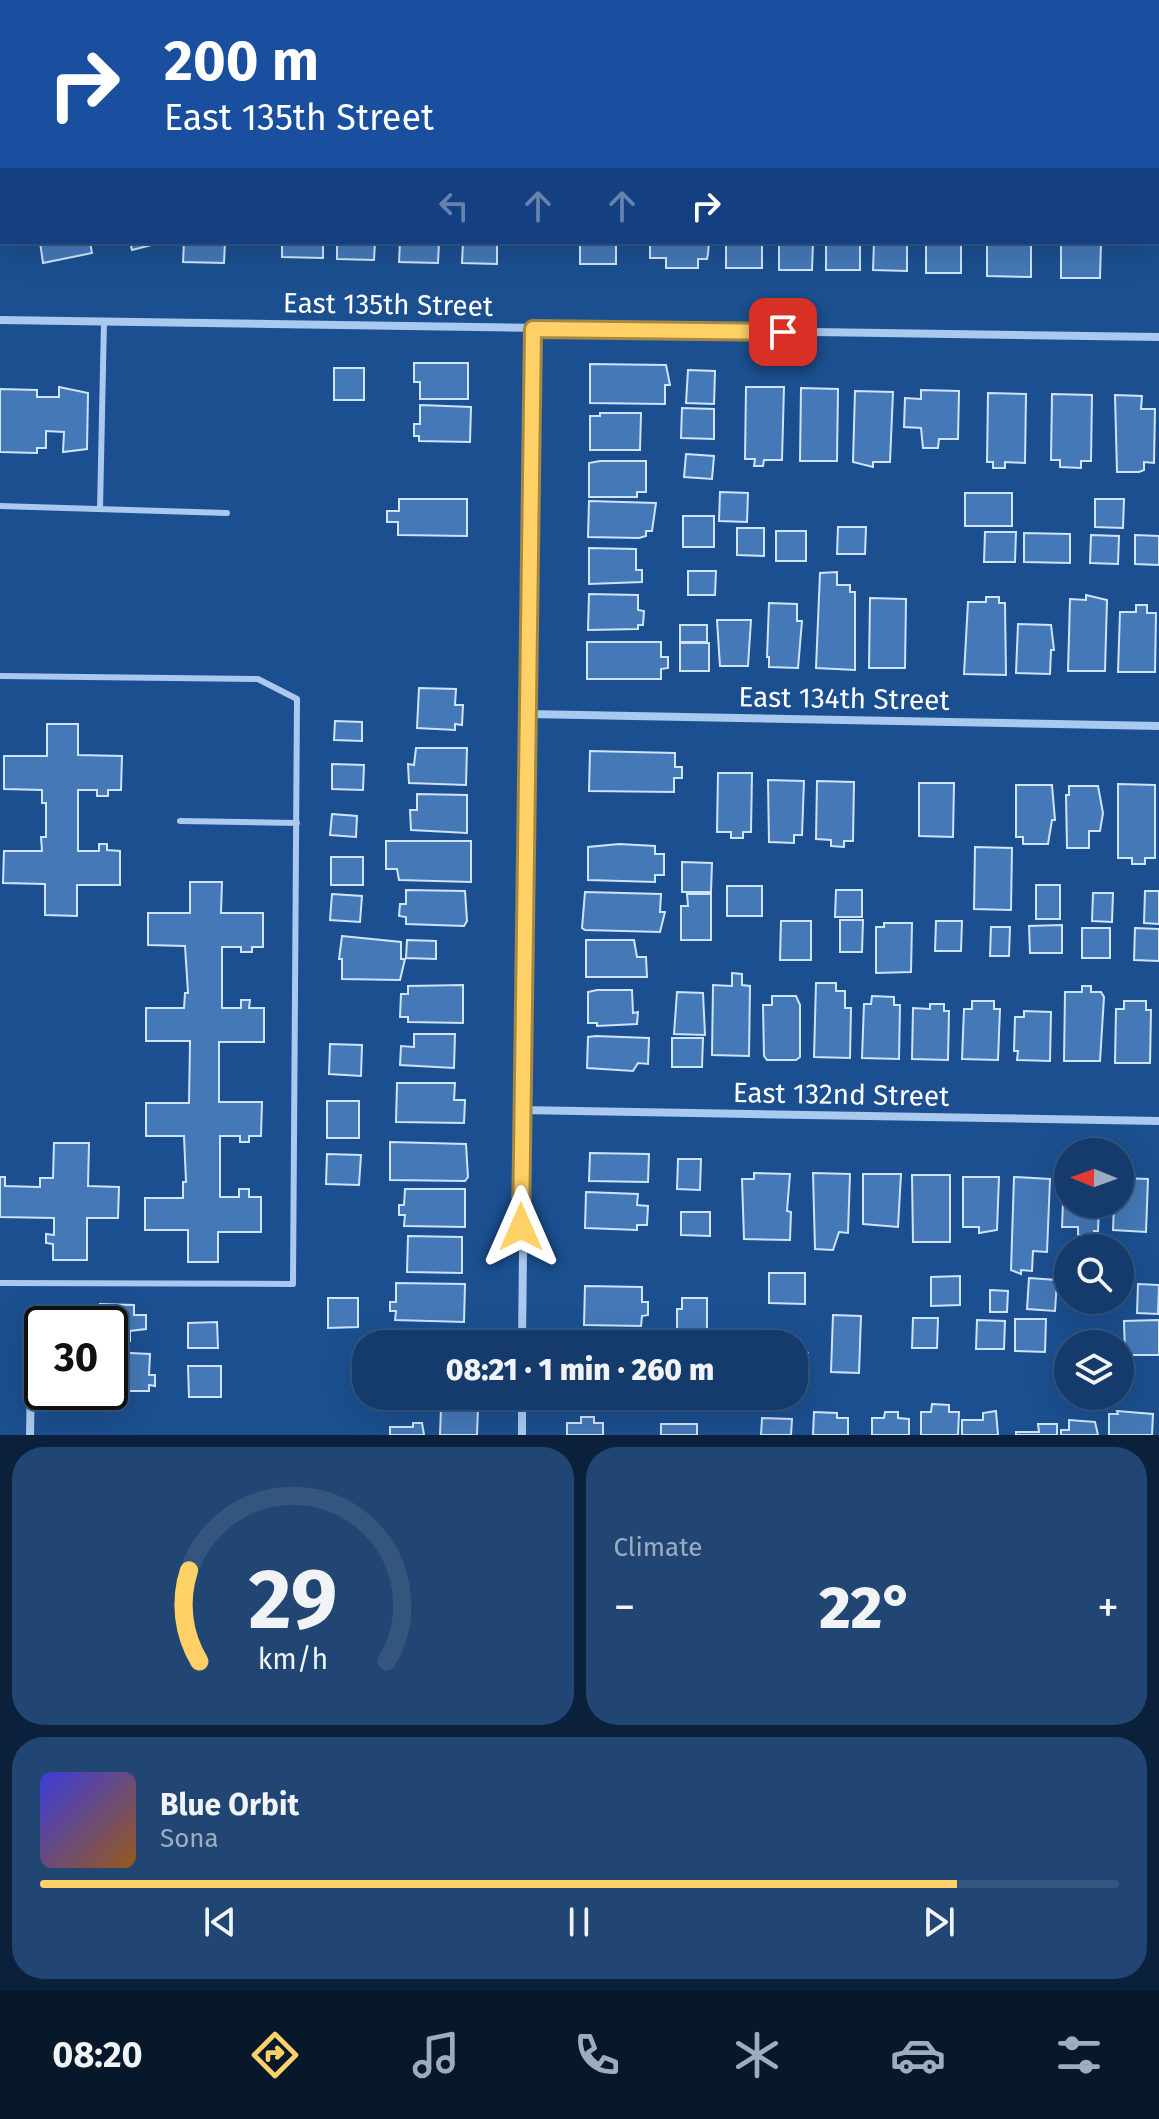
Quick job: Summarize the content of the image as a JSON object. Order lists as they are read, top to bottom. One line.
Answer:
{"streets":{"street":["East 135th Street","East 134th Street","East 132nd Street"]},"north":"left","page":{"turn":["200 m","East 135th Street"],"limit":"30","trip":"08:21 · 1 min · 260 m","tile":"Climate","heat":["−","22°","+"],"song":["Blue Orbit","Sona"],"tabs":"08:20","gauge":["29","km/h"]}}
